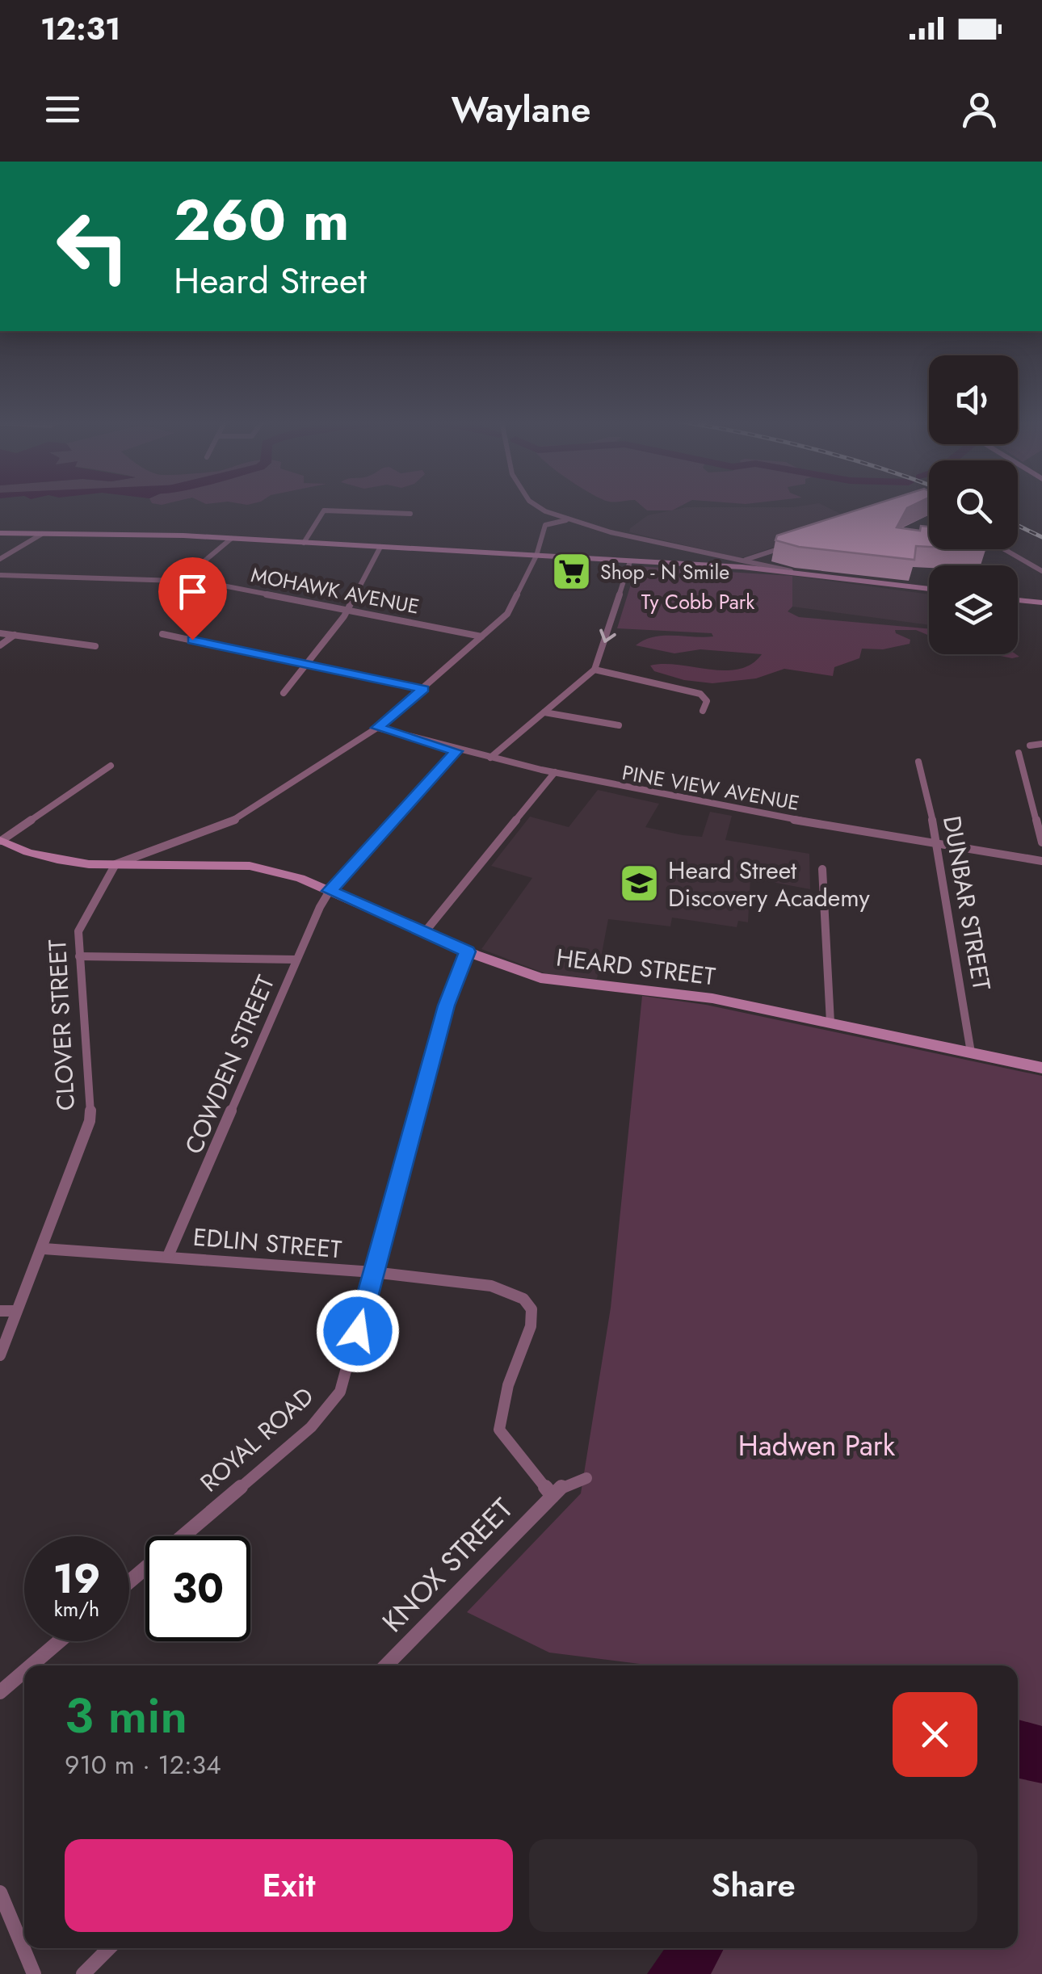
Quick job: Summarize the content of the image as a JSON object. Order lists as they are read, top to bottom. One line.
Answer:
{"streets":{"main road":["HEARD STREET"],"street":["MOHAWK AVENUE","PINE VIEW AVENUE","DUNBAR STREET","CLOVER STREET","COWDEN STREET","EDLIN STREET","ROYAL ROAD","KNOX STREET"]},"crossings":[["PINE VIEW AVENUE","DUNBAR STREET"],["PINE VIEW AVENUE","COWDEN STREET"],["DUNBAR STREET","HEARD STREET"],["HEARD STREET","CLOVER STREET"],["HEARD STREET","COWDEN STREET"],["HEARD STREET","ROYAL ROAD"],["CLOVER STREET","EDLIN STREET"],["COWDEN STREET","EDLIN STREET"],["EDLIN STREET","ROYAL ROAD"],["EDLIN STREET","KNOX STREET"]],"parks":["Ty Cobb Park","Hadwen Park"],"places":{"supermarket":["Shop - N Smile"],"school or university":["Heard Street Discovery Academy"]},"page":{"status":"12:31","header":"Waylane","turn":["260 m","Heard Street"],"speed":"19 km/h","limit":"30","heading":["3 min","910 m · 12:34"],"buttons":["Exit","Share"]}}
